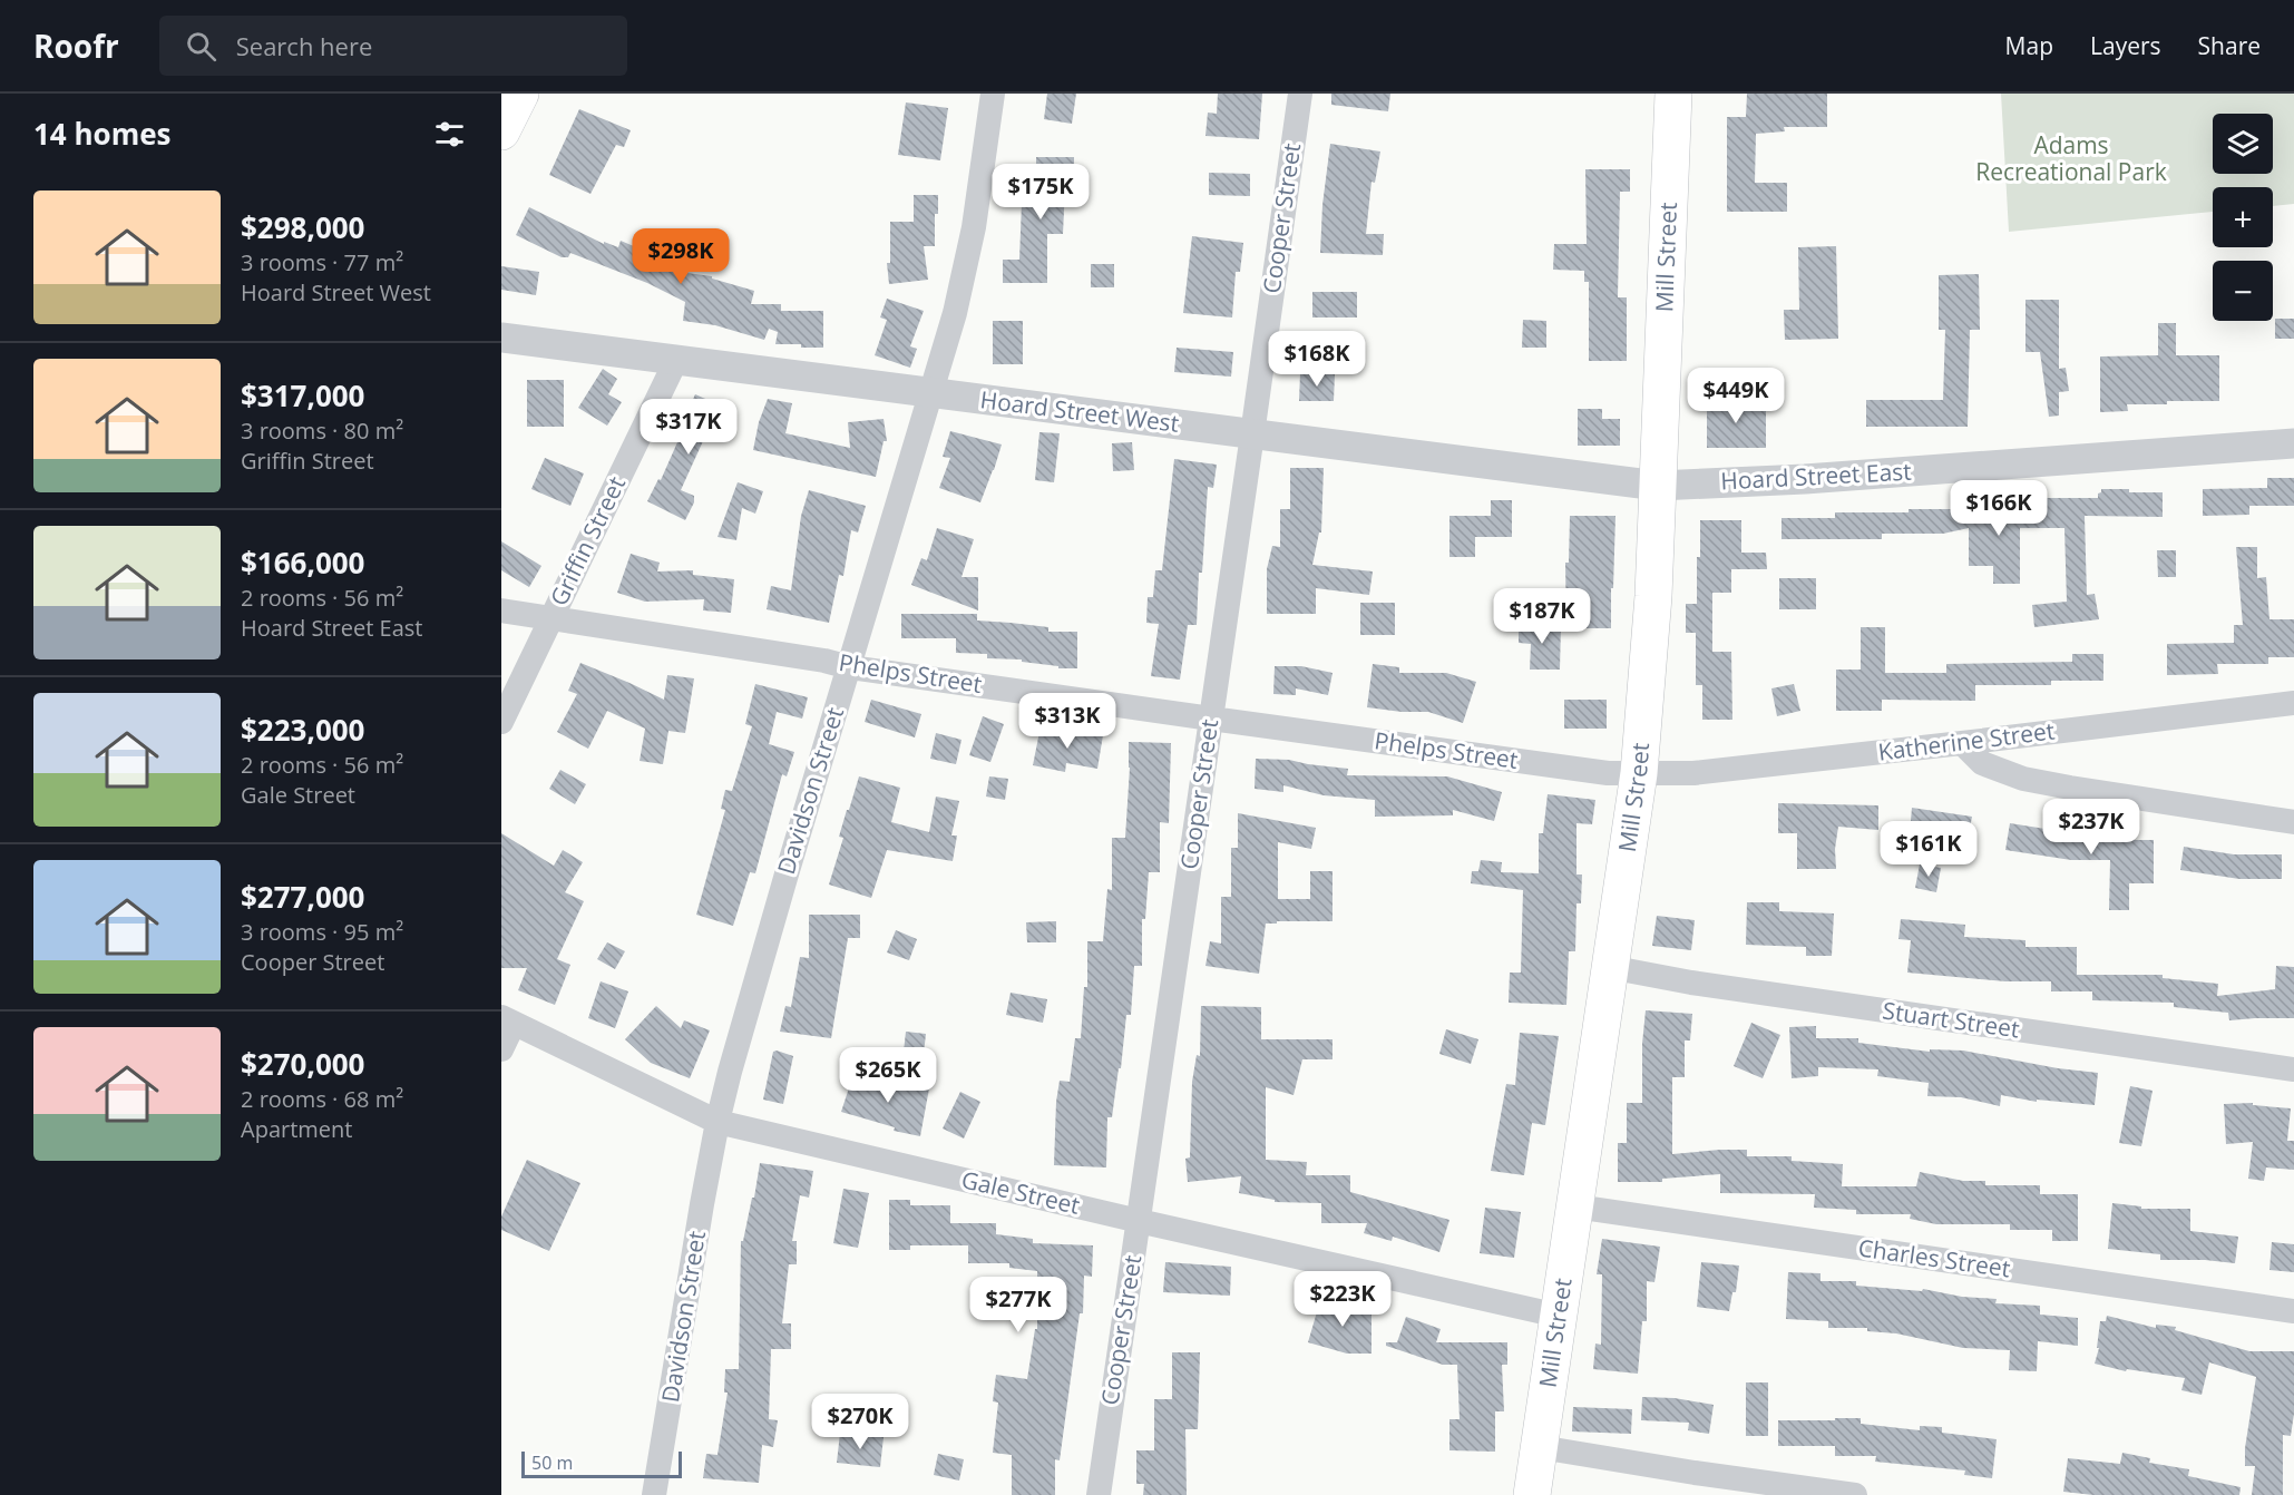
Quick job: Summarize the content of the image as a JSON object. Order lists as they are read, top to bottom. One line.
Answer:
{"streets":{"main road":["Mill Street"],"street":["Cooper Street","Hoard Street West","Hoard Street East","Griffin Street","Phelps Street","Katherine Street","Davidson Street","Stuart Street","Gale Street","Charles Street"]},"crossings":[["Cooper Street","Hoard Street West"],["Cooper Street","Phelps Street"],["Cooper Street","Gale Street"],["Mill Street","Hoard Street West"],["Mill Street","Hoard Street East"],["Mill Street","Phelps Street"],["Mill Street","Katherine Street"],["Mill Street","Stuart Street"],["Mill Street","Gale Street"],["Mill Street","Charles Street"],["Hoard Street West","Hoard Street East"],["Hoard Street West","Griffin Street"],["Hoard Street West","Davidson Street"],["Griffin Street","Phelps Street"],["Phelps Street","Katherine Street"],["Phelps Street","Davidson Street"],["Davidson Street","Gale Street"]],"parks":["Adams Recreational Park"],"scale_bar":"50 m","page":{"header":"Roofr","search":"Search here","nav":["Map","Layers","Share"],"heading":"14 homes","map_buttons":["+","−"],"price":["$175K","$298K","$168K","$449K","$317K","$166K","$187K","$313K","$237K","$161K","$265K","$223K","$277K","$270K"],"list":[{"name":"$298,000","note":"3 rooms · 77 m² · Hoard Street West"},{"name":"$317,000","note":"3 rooms · 80 m² · Griffin Street"},{"name":"$166,000","note":"2 rooms · 56 m² · Hoard Street East"},{"name":"$223,000","note":"2 rooms · 56 m² · Gale Street"},{"name":"$277,000","note":"3 rooms · 95 m² · Cooper Street"},{"name":"$270,000","note":"2 rooms · 68 m² · Apartment"}],"scale":"50 m"}}
